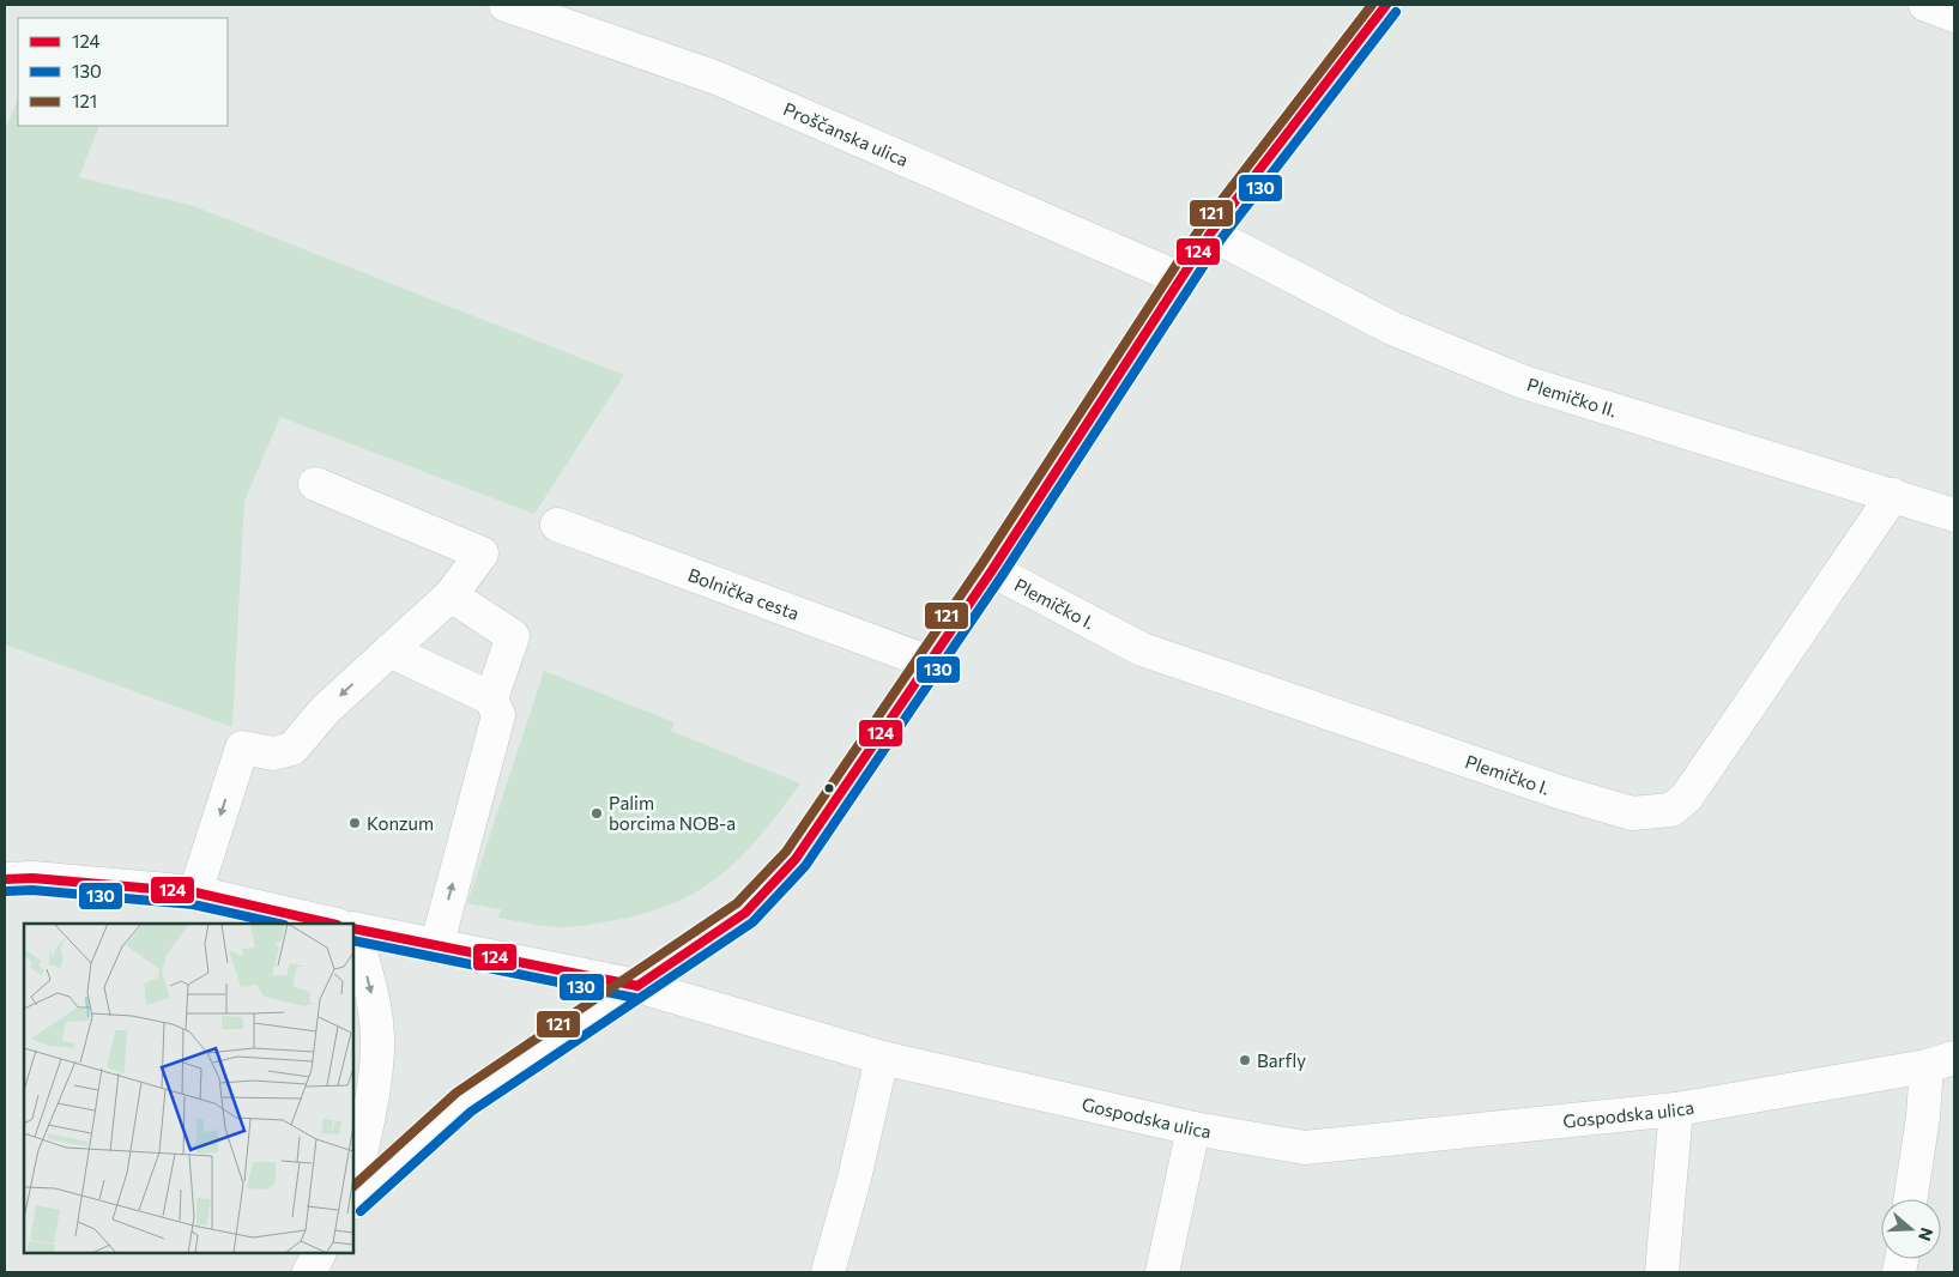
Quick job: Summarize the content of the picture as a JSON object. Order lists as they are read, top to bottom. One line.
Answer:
{"streets":{"street":["Proščanska ulica","Plemičko II.","Bolnička cesta","Plemičko I.","Gospodska ulica"]},"crossings":[["Plemičko II.","Plemičko I."]],"places":["Palim borcima NOB-a","Konzum","Barfly"],"lines":["transit line 124","transit line 121","transit line 130"],"legend":["124","130","121"],"north":"right"}
